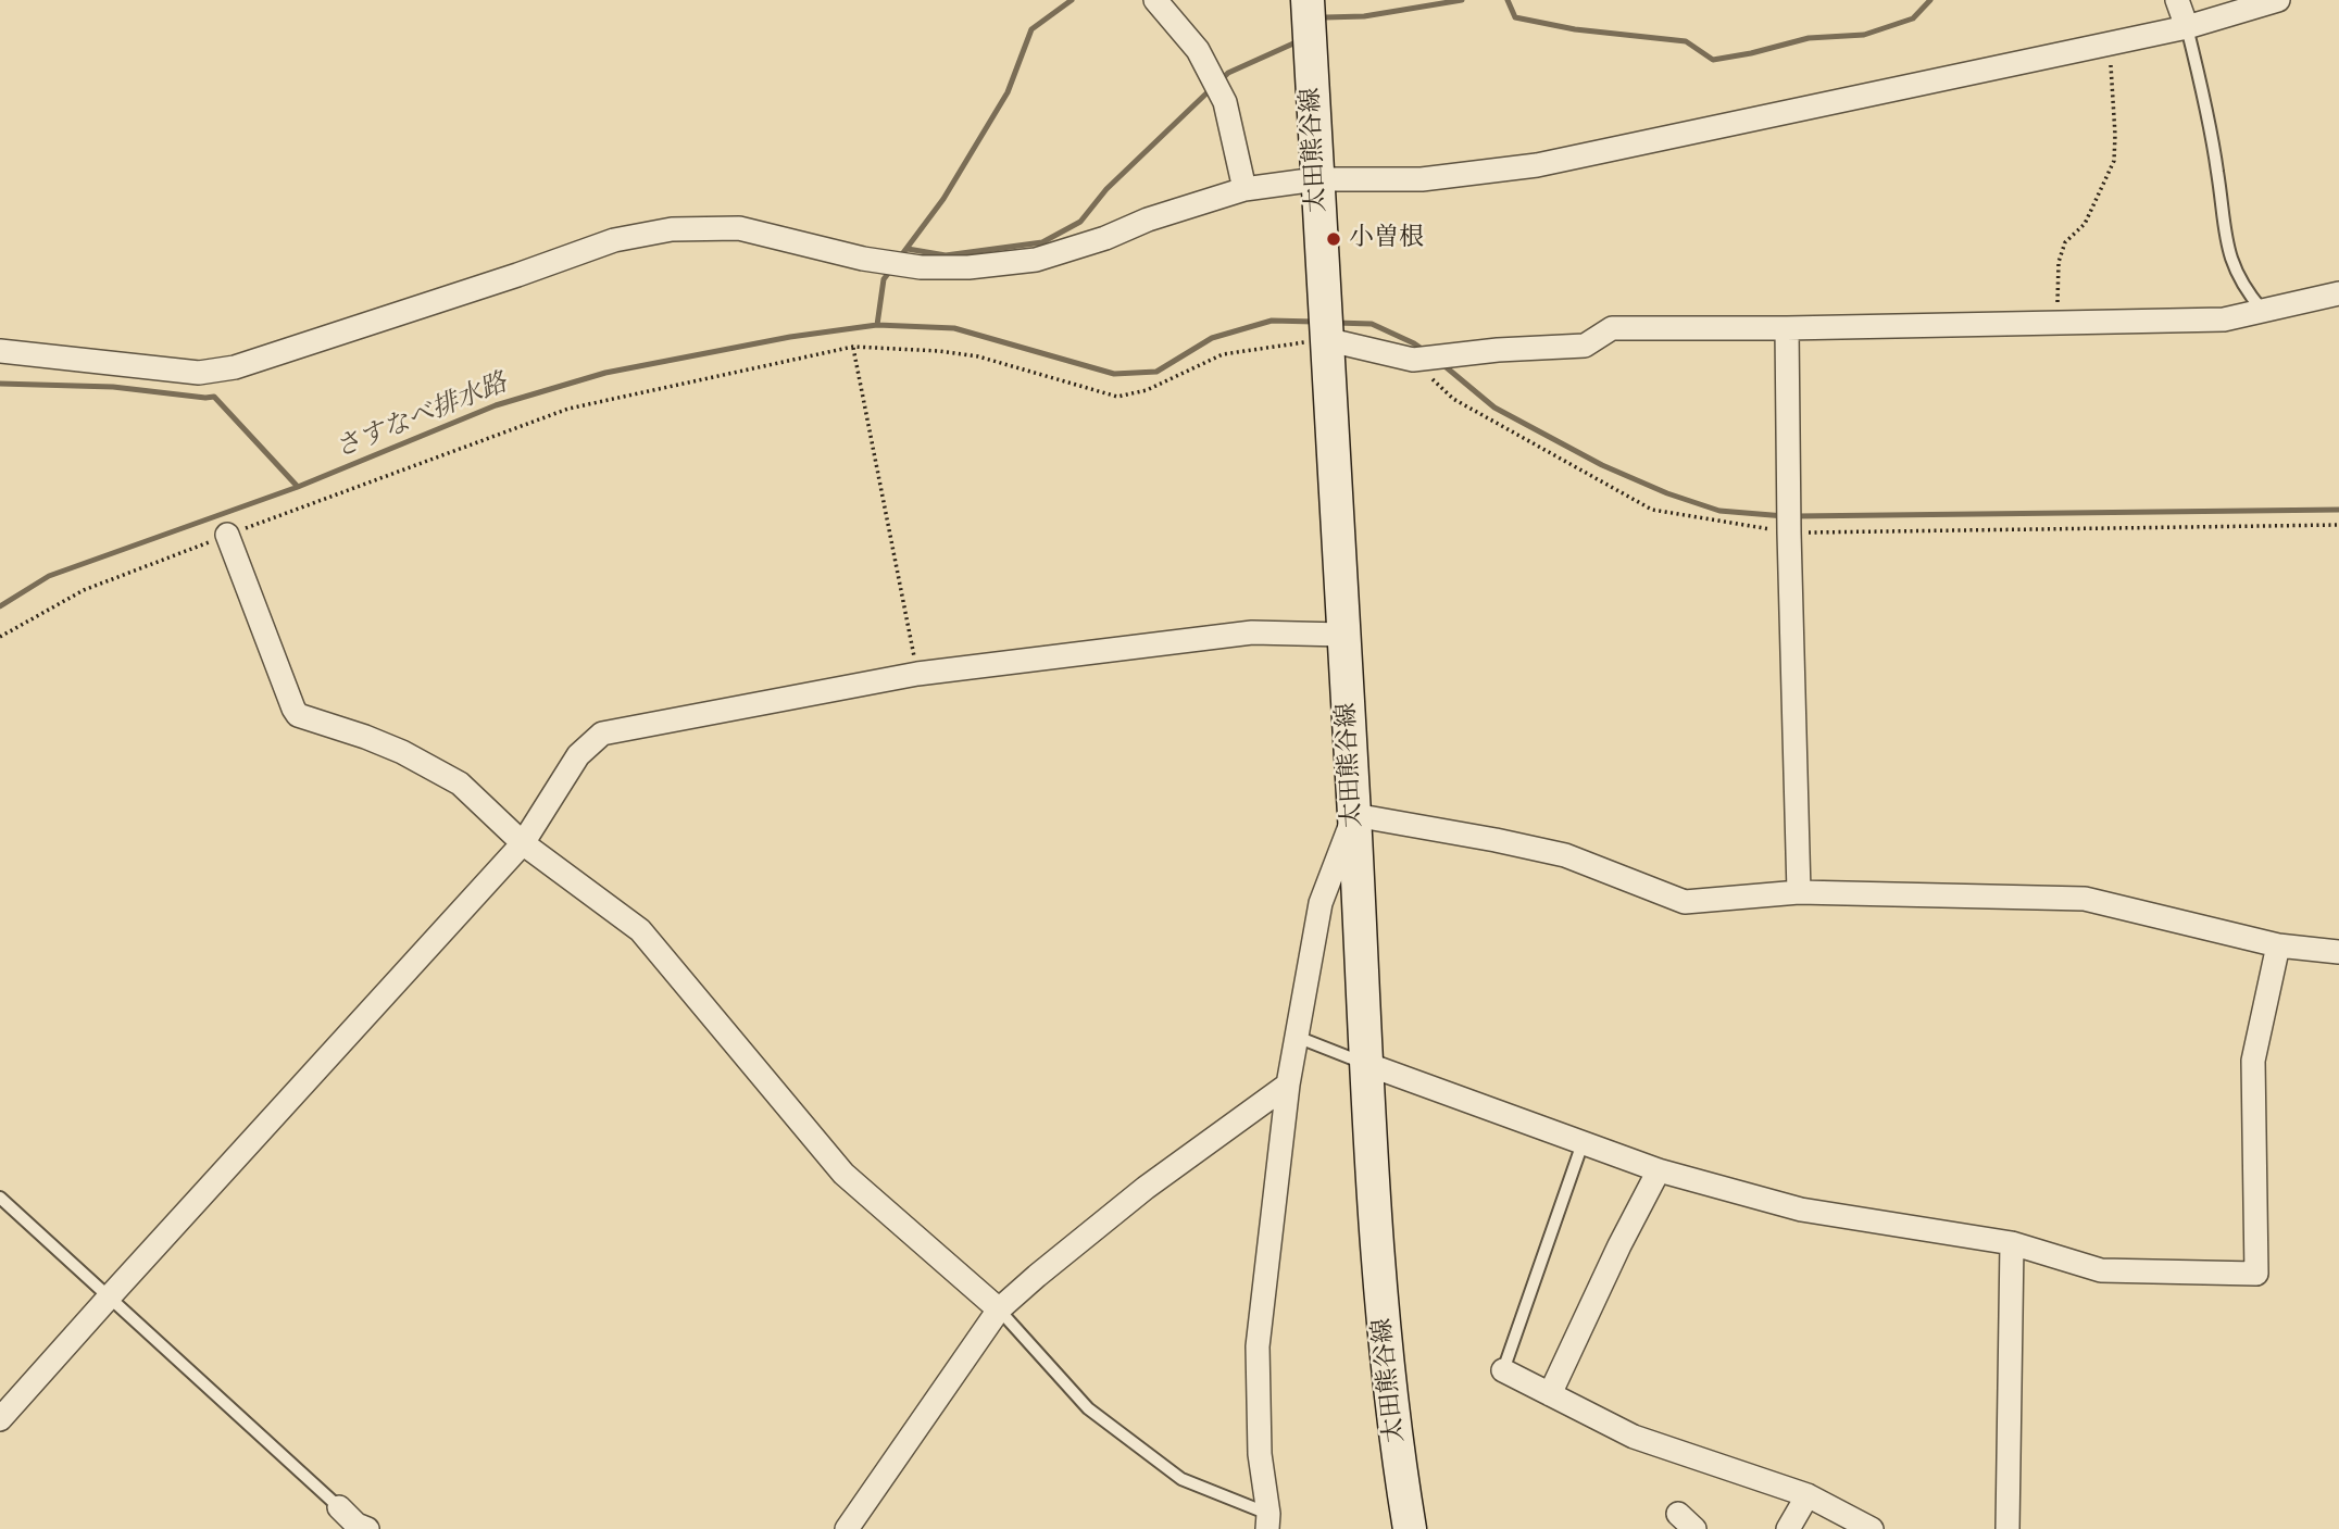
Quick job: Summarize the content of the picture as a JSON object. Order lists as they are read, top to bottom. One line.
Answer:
{"streets":{"main road":["太田熊谷線"]},"water":["さすなべ排水路"],"places":["小曽根"]}
